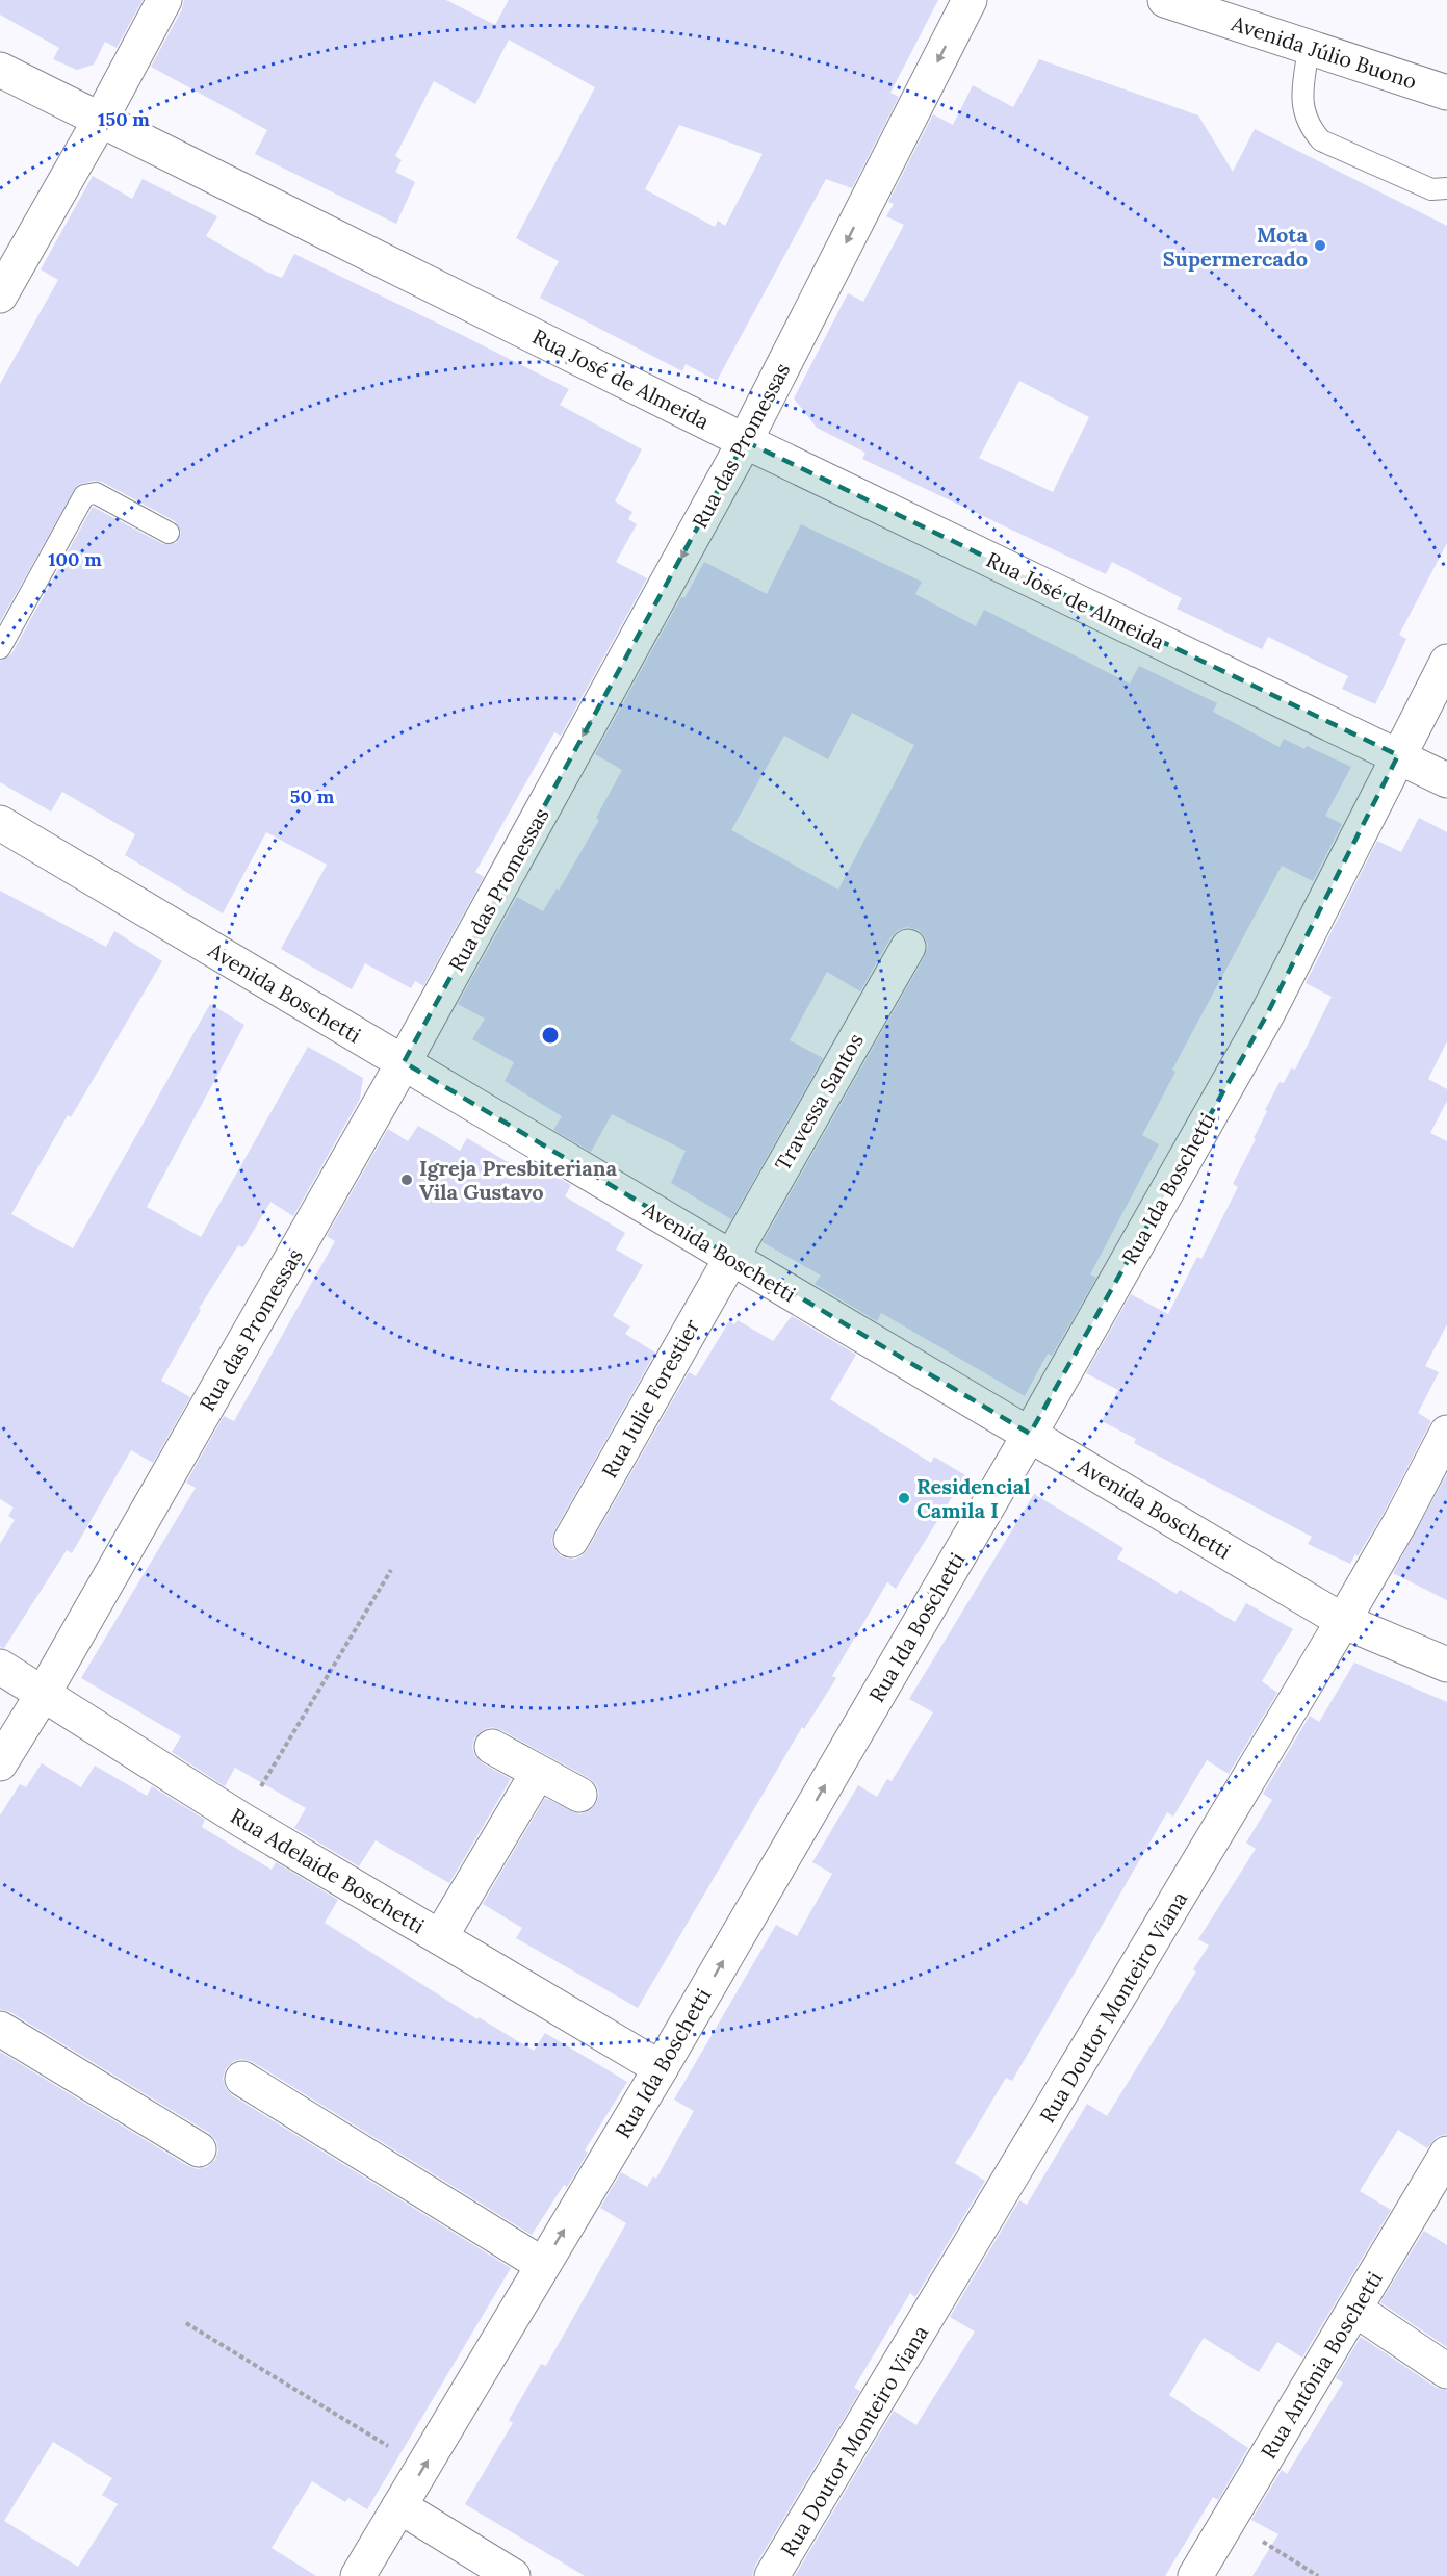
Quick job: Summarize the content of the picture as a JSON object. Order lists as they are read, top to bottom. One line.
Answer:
{"streets":{"street":["Avenida Júlio Buono","Rua José de Almeida","Rua das Promessas","Avenida Boschetti","Travessa Santos","Rua Ida Boschetti","Rua Julie Forestier","Rua Adelaide Boschetti","Rua Doutor Monteiro Viana","Rua Antônia Boschetti"]},"crossings":[["Rua José de Almeida","Rua das Promessas"],["Rua José de Almeida","Rua Ida Boschetti"],["Rua das Promessas","Avenida Boschetti"],["Rua das Promessas","Rua Adelaide Boschetti"],["Avenida Boschetti","Travessa Santos"],["Avenida Boschetti","Rua Ida Boschetti"],["Avenida Boschetti","Rua Julie Forestier"],["Avenida Boschetti","Rua Doutor Monteiro Viana"],["Travessa Santos","Rua Julie Forestier"],["Rua Ida Boschetti","Rua Adelaide Boschetti"]],"one_way":["Rua das Promessas","Rua Ida Boschetti"],"places":["Mota Supermercado","Igreja Presbiteriana Vila Gustavo","Residencial Camila I"],"rings":["150 m","100 m","50 m"]}
